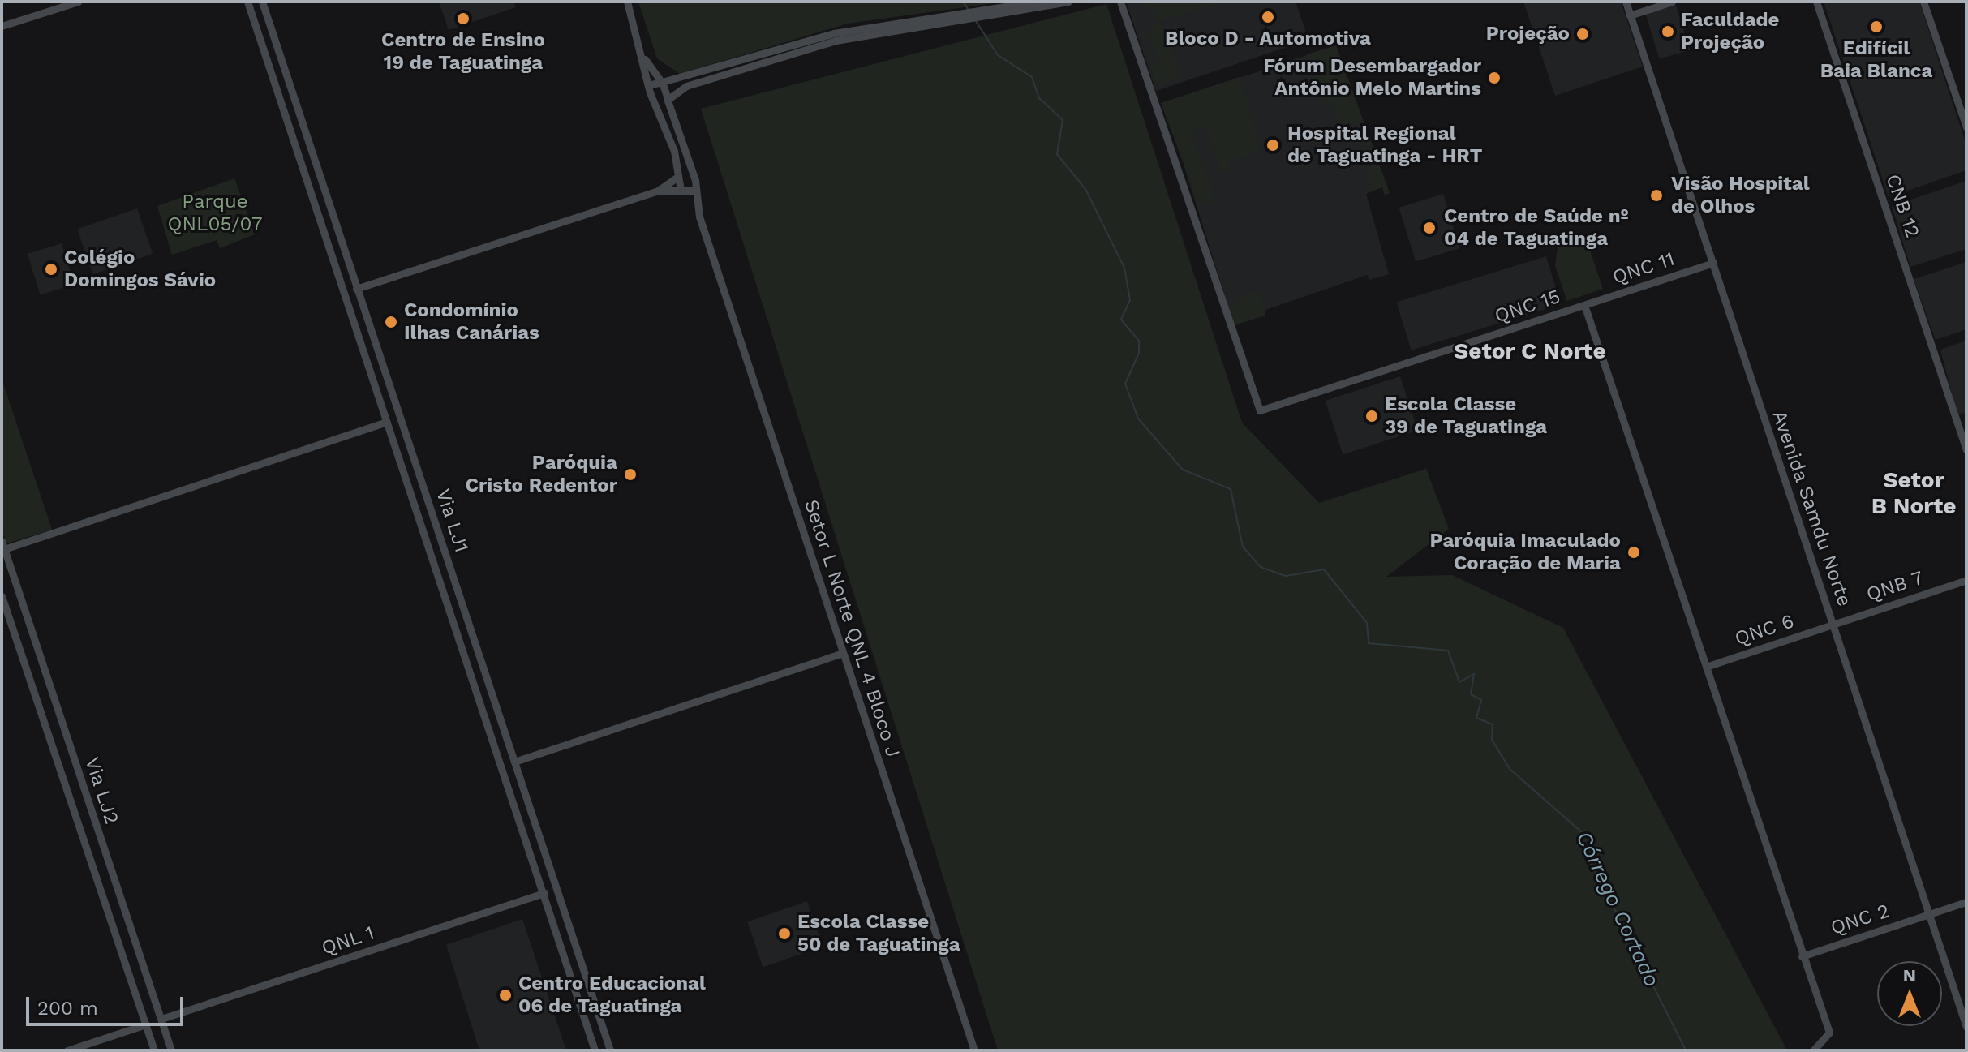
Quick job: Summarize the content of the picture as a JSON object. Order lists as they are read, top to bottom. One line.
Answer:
{"streets":{"main road":["CNB 12","QNC 11","QNC 15","Avenida Samdu Norte","Via LJ1","QNB 7","Setor L Norte QNL 4 Bloco J","QNC 6","Via LJ2","QNC 2","QNL 1"]},"crossings":[["QNC 11","QNC 15"],["QNC 11","Avenida Samdu Norte"],["Avenida Samdu Norte","QNB 7"],["Avenida Samdu Norte","QNC 6"],["Avenida Samdu Norte","QNC 2"],["Via LJ1","QNL 1"],["QNB 7","QNC 6"],["Via LJ2","QNL 1"]],"districts":["Setor C Norte","Setor B Norte"],"water":["Córrego Cortado"],"parks":["Parque QNL05/07"],"places":["Bloco D - Automotiva","Centro de Ensino 19 de Taguatinga","Edifícil Baia Blanca","Faculdade Projeção","Projeção","Fórum Desembargador Antônio Melo Martins","Hospital Regional de Taguatinga - HRT","Visão Hospital de Olhos","Centro de Saúde nº 04 de Taguatinga","Colégio Domingos Sávio","Condomínio Ilhas Canárias","Escola Classe 39 de Taguatinga","Paróquia Cristo Redentor","Paróquia Imaculado Coração de Maria","Escola Classe 50 de Taguatinga","Centro Educacional 06 de Taguatinga"],"scale_bar":"200 m","north":"top"}
